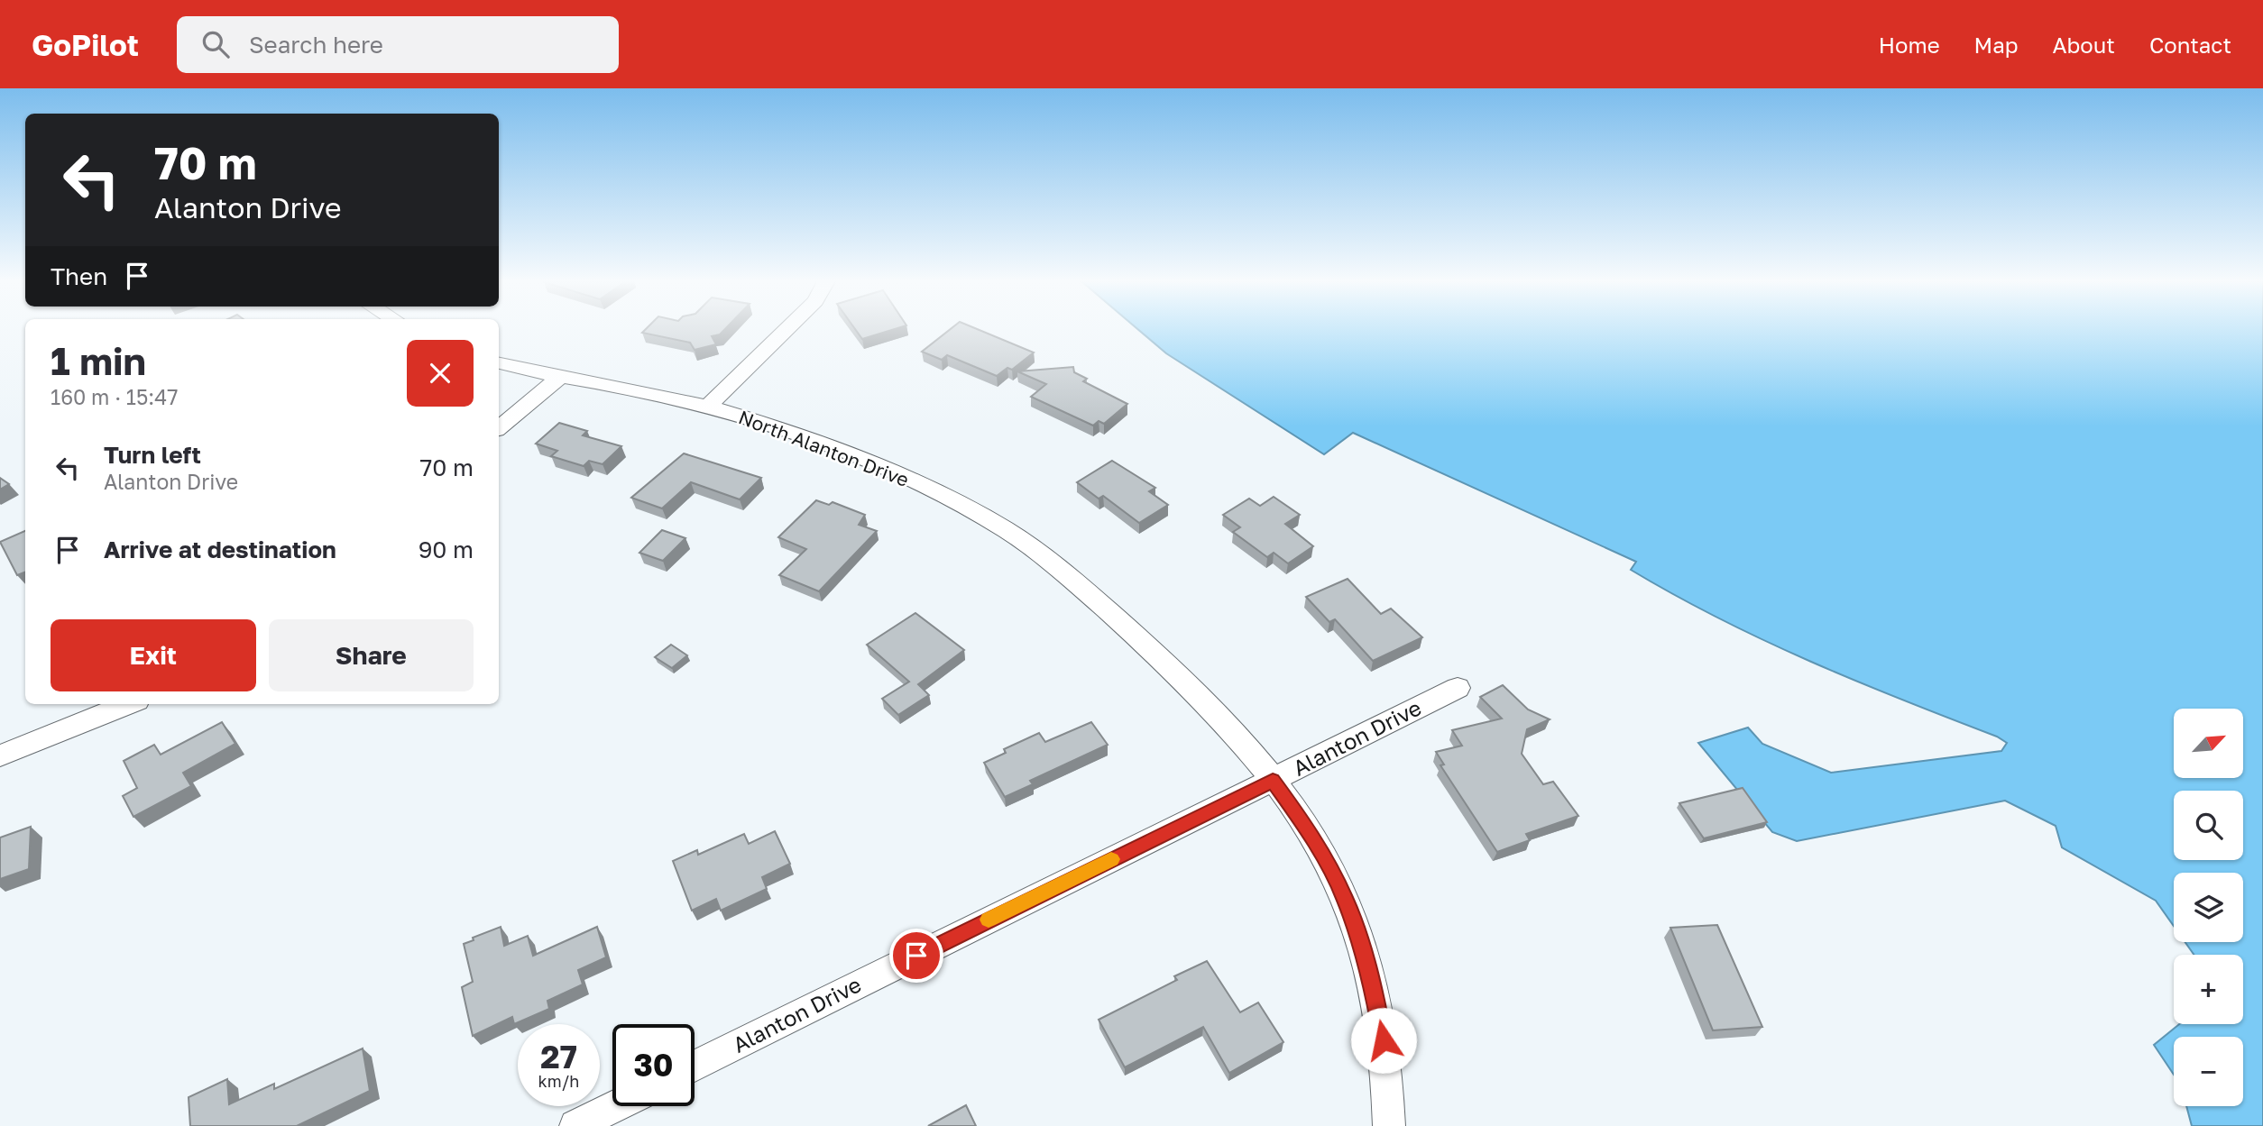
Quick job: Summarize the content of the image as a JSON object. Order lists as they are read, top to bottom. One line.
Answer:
{"streets":{"street":["North Alanton Drive","Alanton Drive"]},"crossings":[["North Alanton Drive","Alanton Drive"]],"north":"top right","page":{"header":"GoPilot","search":"Search here","nav":["Home","Map","About","Contact"],"turn":["70 m","Alanton Drive"],"then":"Then","heading":["1 min","160 m · 15:47"],"list":[{"name":"Turn left","note":"Alanton Drive","value":"70 m"},{"name":"Arrive at destination","value":"90 m"}],"buttons":["Exit","Share"],"map_buttons":["+","−"],"speed":"27 km/h","limit":"30"}}
